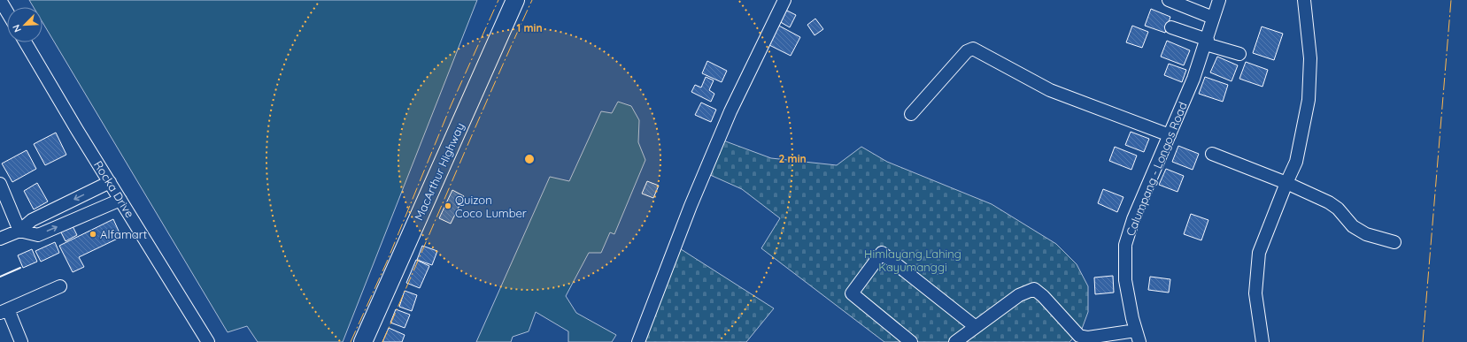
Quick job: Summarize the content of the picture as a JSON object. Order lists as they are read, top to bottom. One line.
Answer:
{"streets":{"highway":["MacArthur Highway"],"street":["Calumpang - Longos Road","Rocka Drive"]},"parks":["Himlayang Lahing Kayumanggi"],"places":["Quizon Coco Lumber","Alfamart"],"north":"bottom left","rings":["1 min","2 min"]}
